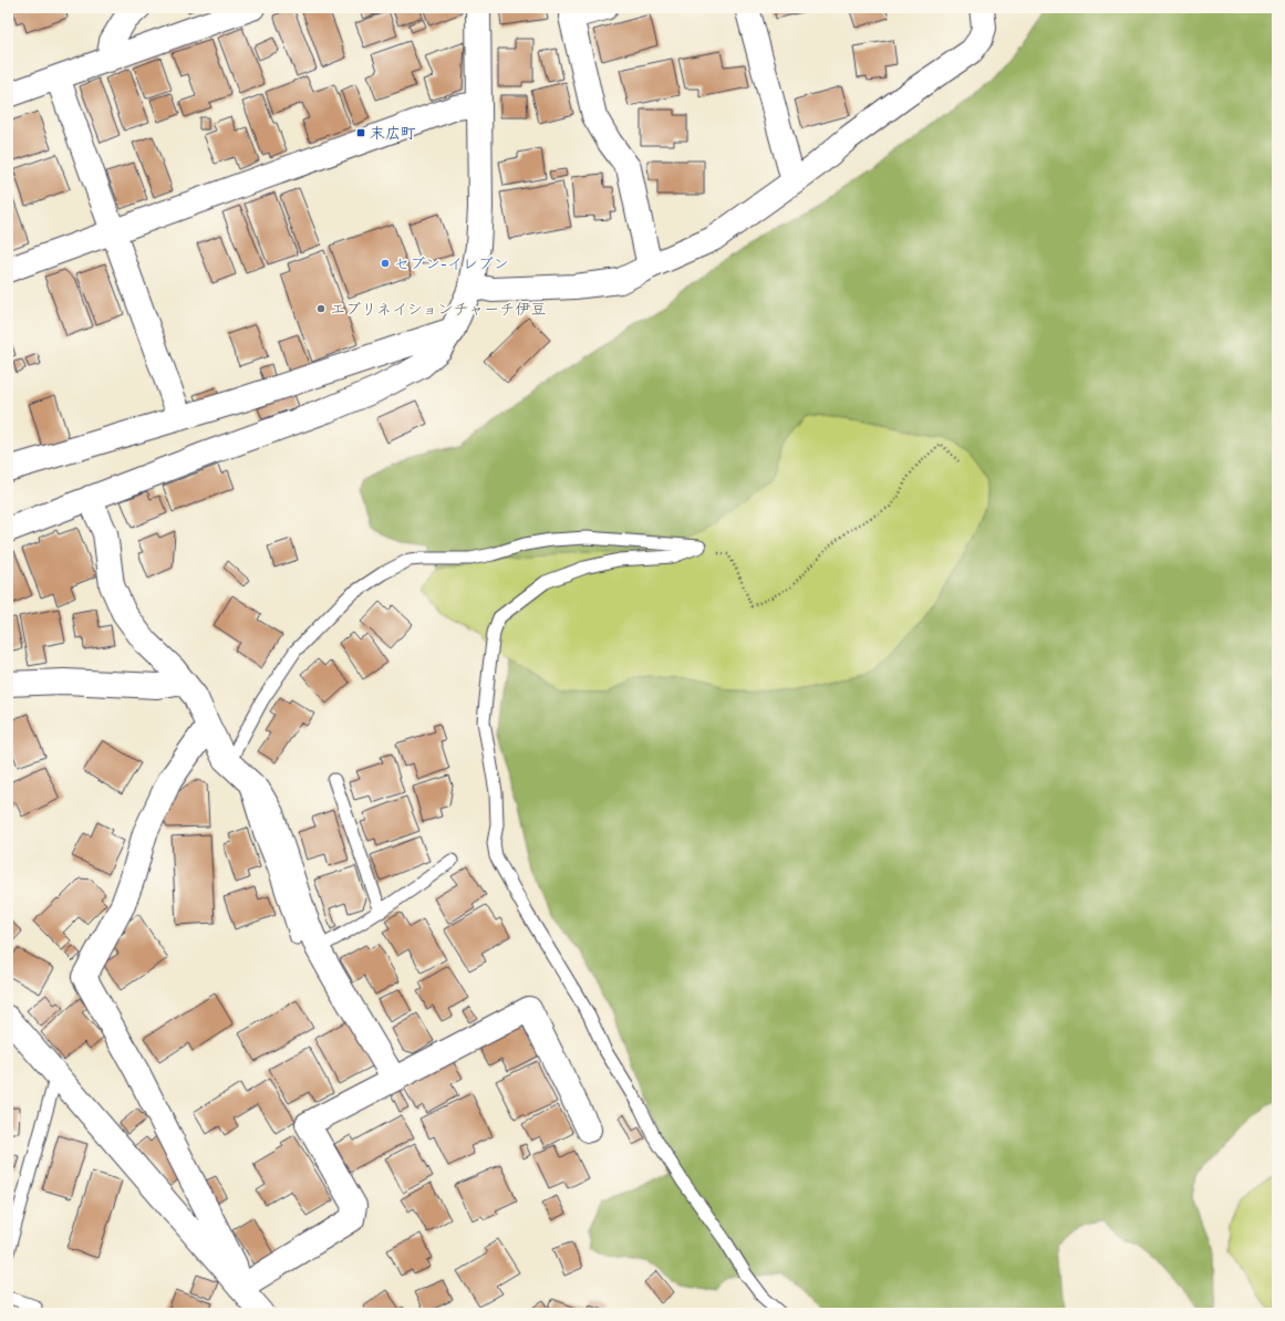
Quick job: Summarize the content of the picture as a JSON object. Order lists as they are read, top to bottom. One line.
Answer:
{"places":{"transit":["末広町"],"other":["セブン-イレブン","エブリネイションチャーチ伊豆"]}}
